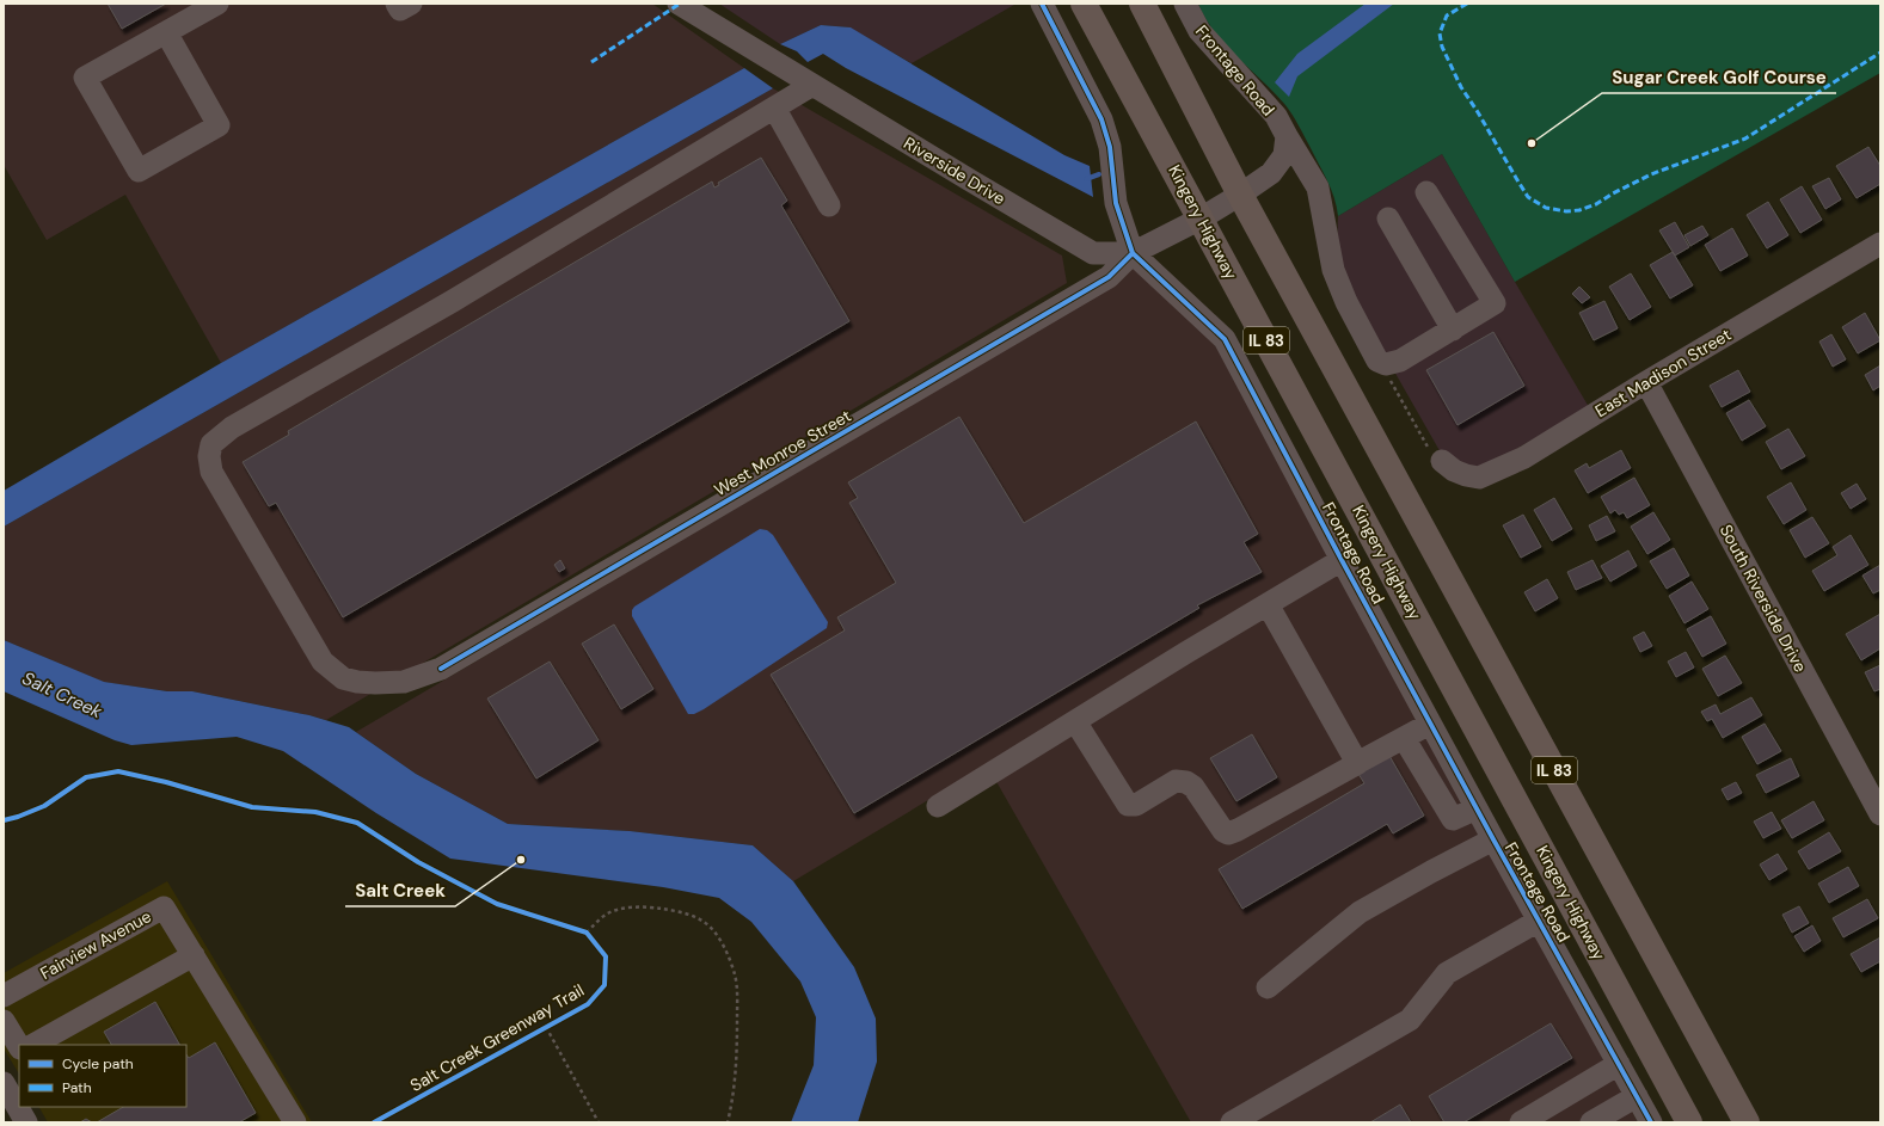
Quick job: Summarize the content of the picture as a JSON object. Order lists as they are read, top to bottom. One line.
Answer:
{"streets":{"highway":["Kingery Highway","IL 83"],"street":["Frontage Road","Riverside Drive","East Madison Street","West Monroe Street","South Riverside Drive","Fairview Avenue"],"cycle path":["Salt Creek Greenway Trail"]},"crossings":[["Frontage Road","Riverside Drive"],["Frontage Road","West Monroe Street"],["Riverside Drive","Kingery Highway"],["Riverside Drive","IL 83"],["Riverside Drive","West Monroe Street"],["East Madison Street","South Riverside Drive"]],"water":["Salt Creek"],"places":["Sugar Creek Golf Course","Salt Creek"],"legend":["Cycle path","Path"]}
